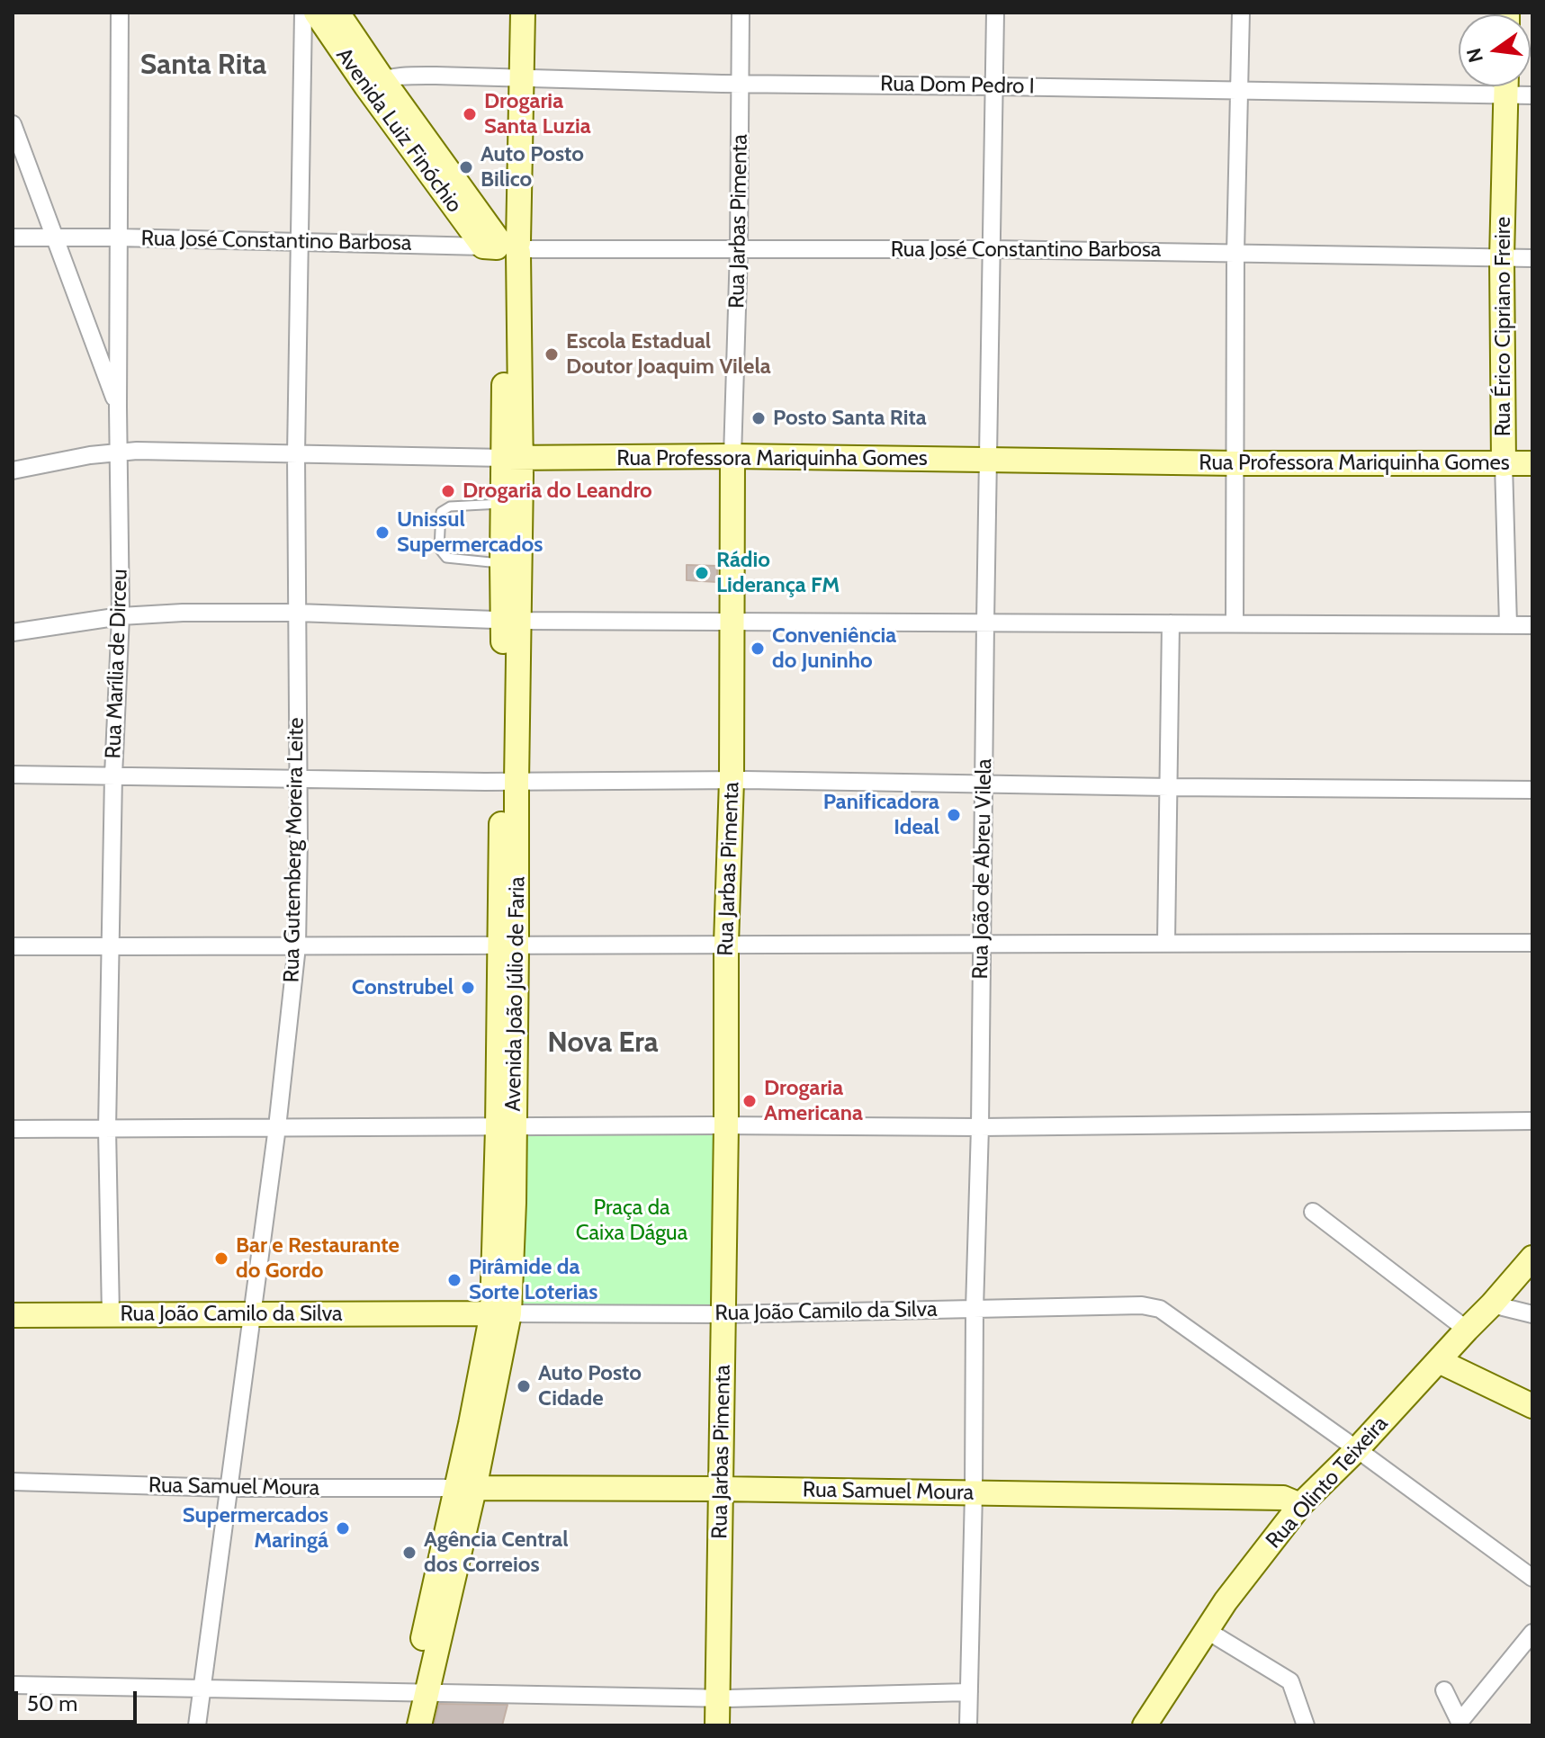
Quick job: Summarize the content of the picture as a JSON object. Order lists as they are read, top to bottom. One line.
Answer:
{"streets":{"street":["Rua Dom Pedro I","Avenida Luiz Finóchio","Rua Jarbas Pimenta","Rua José Constantino Barbosa","Rua Érico Cipriano Freire","Rua Professora Mariquinha Gomes","Rua Marília de Dirceu","Rua Gutemberg Moreira Leite","Rua João de Abreu Vilela","Avenida João Júlio de Faria","Rua João Camilo da Silva","Rua Olinto Teixeira","Rua Samuel Moura"]},"crossings":[["Rua Dom Pedro I","Avenida Luiz Finóchio"],["Rua Dom Pedro I","Rua Jarbas Pimenta"],["Rua Dom Pedro I","Rua João de Abreu Vilela"],["Rua Dom Pedro I","Avenida João Júlio de Faria"],["Avenida Luiz Finóchio","Rua José Constantino Barbosa"],["Avenida Luiz Finóchio","Avenida João Júlio de Faria"],["Rua Jarbas Pimenta","Rua José Constantino Barbosa"],["Rua Jarbas Pimenta","Rua Professora Mariquinha Gomes"],["Rua Jarbas Pimenta","Rua João Camilo da Silva"],["Rua Jarbas Pimenta","Rua Samuel Moura"],["Rua José Constantino Barbosa","Rua Érico Cipriano Freire"],["Rua José Constantino Barbosa","Rua Marília de Dirceu"],["Rua José Constantino Barbosa","Rua Gutemberg Moreira Leite"],["Rua José Constantino Barbosa","Rua João de Abreu Vilela"],["Rua José Constantino Barbosa","Avenida João Júlio de Faria"],["Rua Érico Cipriano Freire","Rua Professora Mariquinha Gomes"],["Rua Professora Mariquinha Gomes","Rua Marília de Dirceu"],["Rua Professora Mariquinha Gomes","Rua Gutemberg Moreira Leite"],["Rua Professora Mariquinha Gomes","Rua João de Abreu Vilela"],["Rua Professora Mariquinha Gomes","Avenida João Júlio de Faria"],["Rua Marília de Dirceu","Rua João Camilo da Silva"],["Rua Gutemberg Moreira Leite","Rua João Camilo da Silva"],["Rua Gutemberg Moreira Leite","Rua Samuel Moura"],["Rua João de Abreu Vilela","Rua João Camilo da Silva"],["Rua João de Abreu Vilela","Rua Samuel Moura"],["Avenida João Júlio de Faria","Rua João Camilo da Silva"],["Avenida João Júlio de Faria","Rua Samuel Moura"],["Rua João Camilo da Silva","Rua Olinto Teixeira"],["Rua Olinto Teixeira","Rua Samuel Moura"]],"districts":["Santa Rita","Nova Era"],"parks":["Praça da Caixa Dágua"],"places":["Drogaria Santa Luzia","Auto Posto Bilico","Escola Estadual Doutor Joaquim Vilela","Posto Santa Rita","Drogaria do Leandro","Unissul Supermercados","Rádio Liderança FM","Conveniência do Juninho","Panificadora Ideal","Construbel","Drogaria Americana","Bar e Restaurante do Gordo","Pirâmide da Sorte Loterias","Auto Posto Cidade","Supermercados Maringá","Agência Central dos Correios"],"scale_bar":"50 m","north":"left"}
